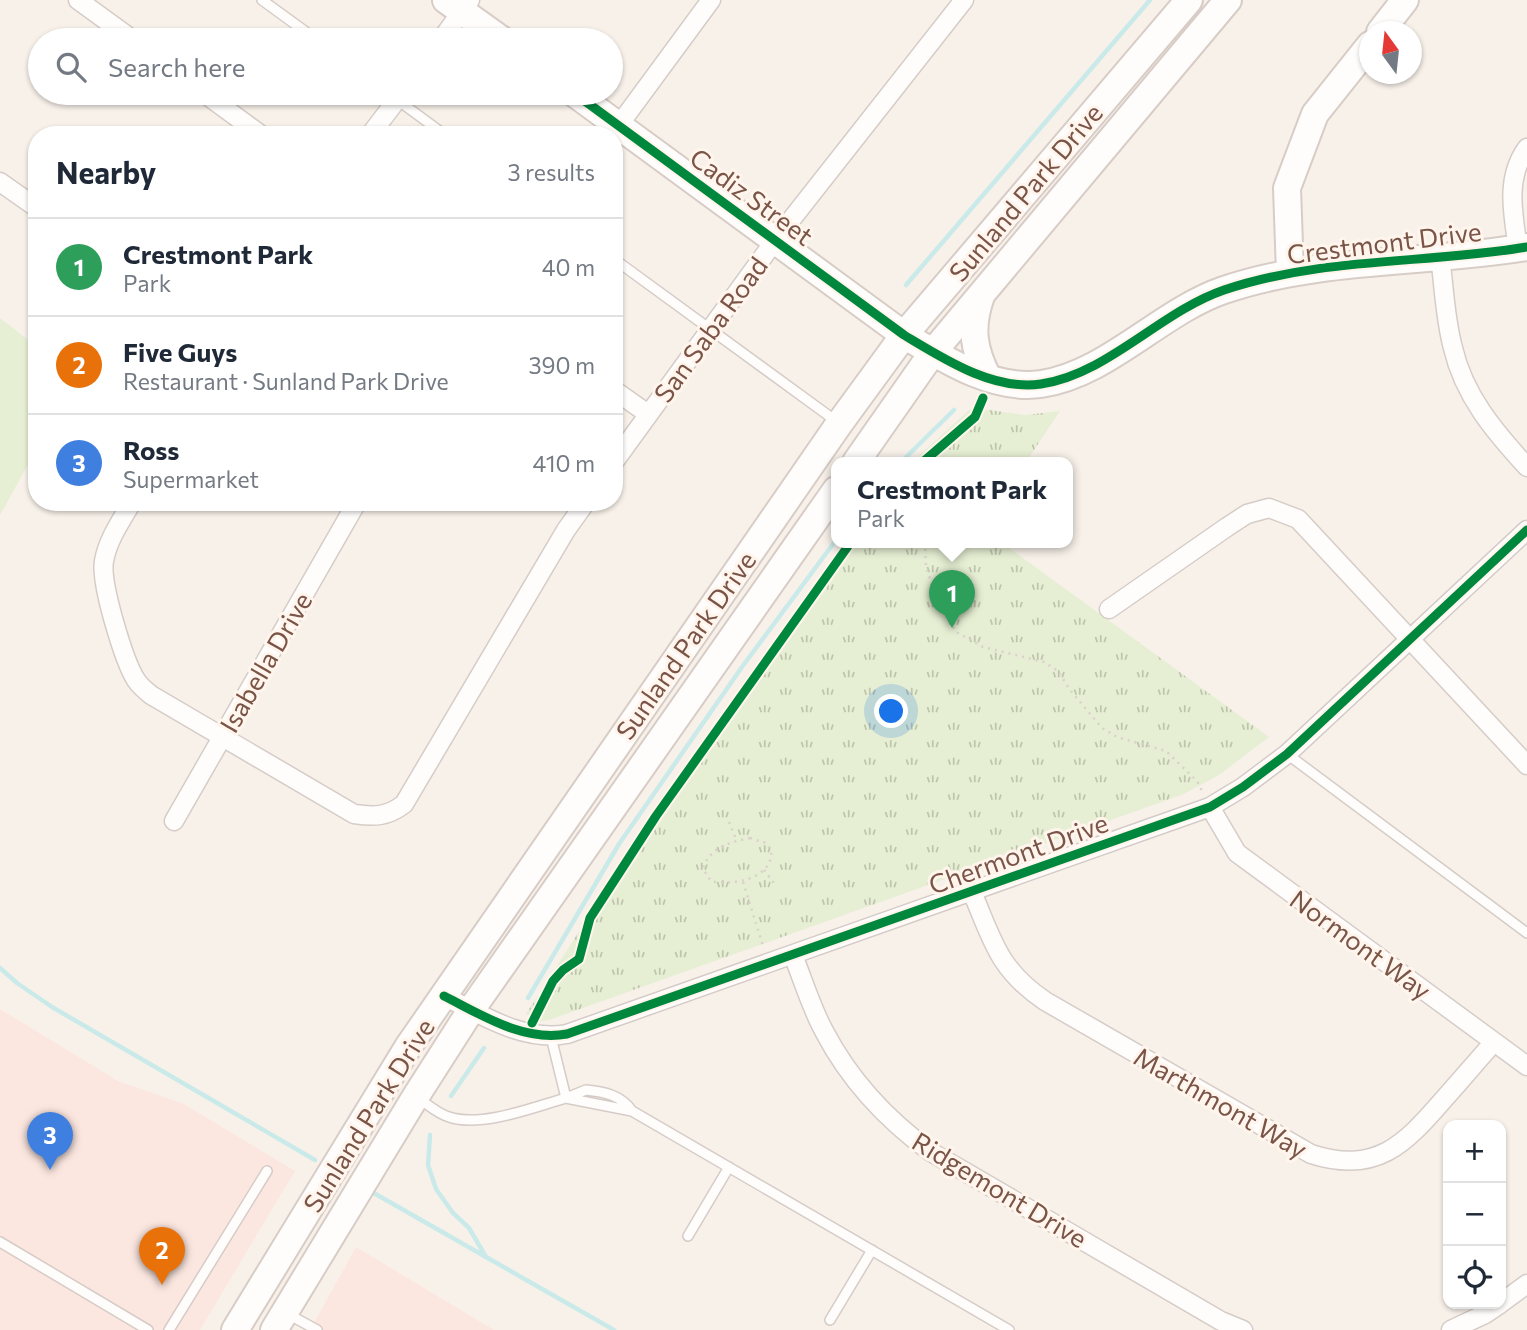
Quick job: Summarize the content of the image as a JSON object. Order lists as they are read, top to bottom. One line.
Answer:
{"streets":{"main road":["Sunland Park Drive","Cadiz Street","Crestmont Drive"],"street":["San Saba Road","Isabella Drive","Chermont Drive","Normont Way","Marthmont Way","Ridgemont Drive"]},"crossings":[["Sunland Park Drive","Cadiz Street"],["Sunland Park Drive","Crestmont Drive"],["Sunland Park Drive","Chermont Drive"],["Cadiz Street","Crestmont Drive"],["Cadiz Street","San Saba Road"],["Chermont Drive","Normont Way"],["Chermont Drive","Marthmont Way"],["Chermont Drive","Ridgemont Drive"],["Normont Way","Marthmont Way"]],"north":"top","page":{"search":"Search here","heading":["Nearby","3 results"],"list":[{"mark":"1","name":"Crestmont Park","note":"Park","value":"40 m"},{"mark":"2","name":"Five Guys","note":"Restaurant · Sunland Park Drive","value":"390 m"},{"mark":"3","name":"Ross","note":"Supermarket","value":"410 m"}],"popup":["Crestmont Park","Park"],"pins":["1","3","2"],"map_buttons":["+","−"]}}
